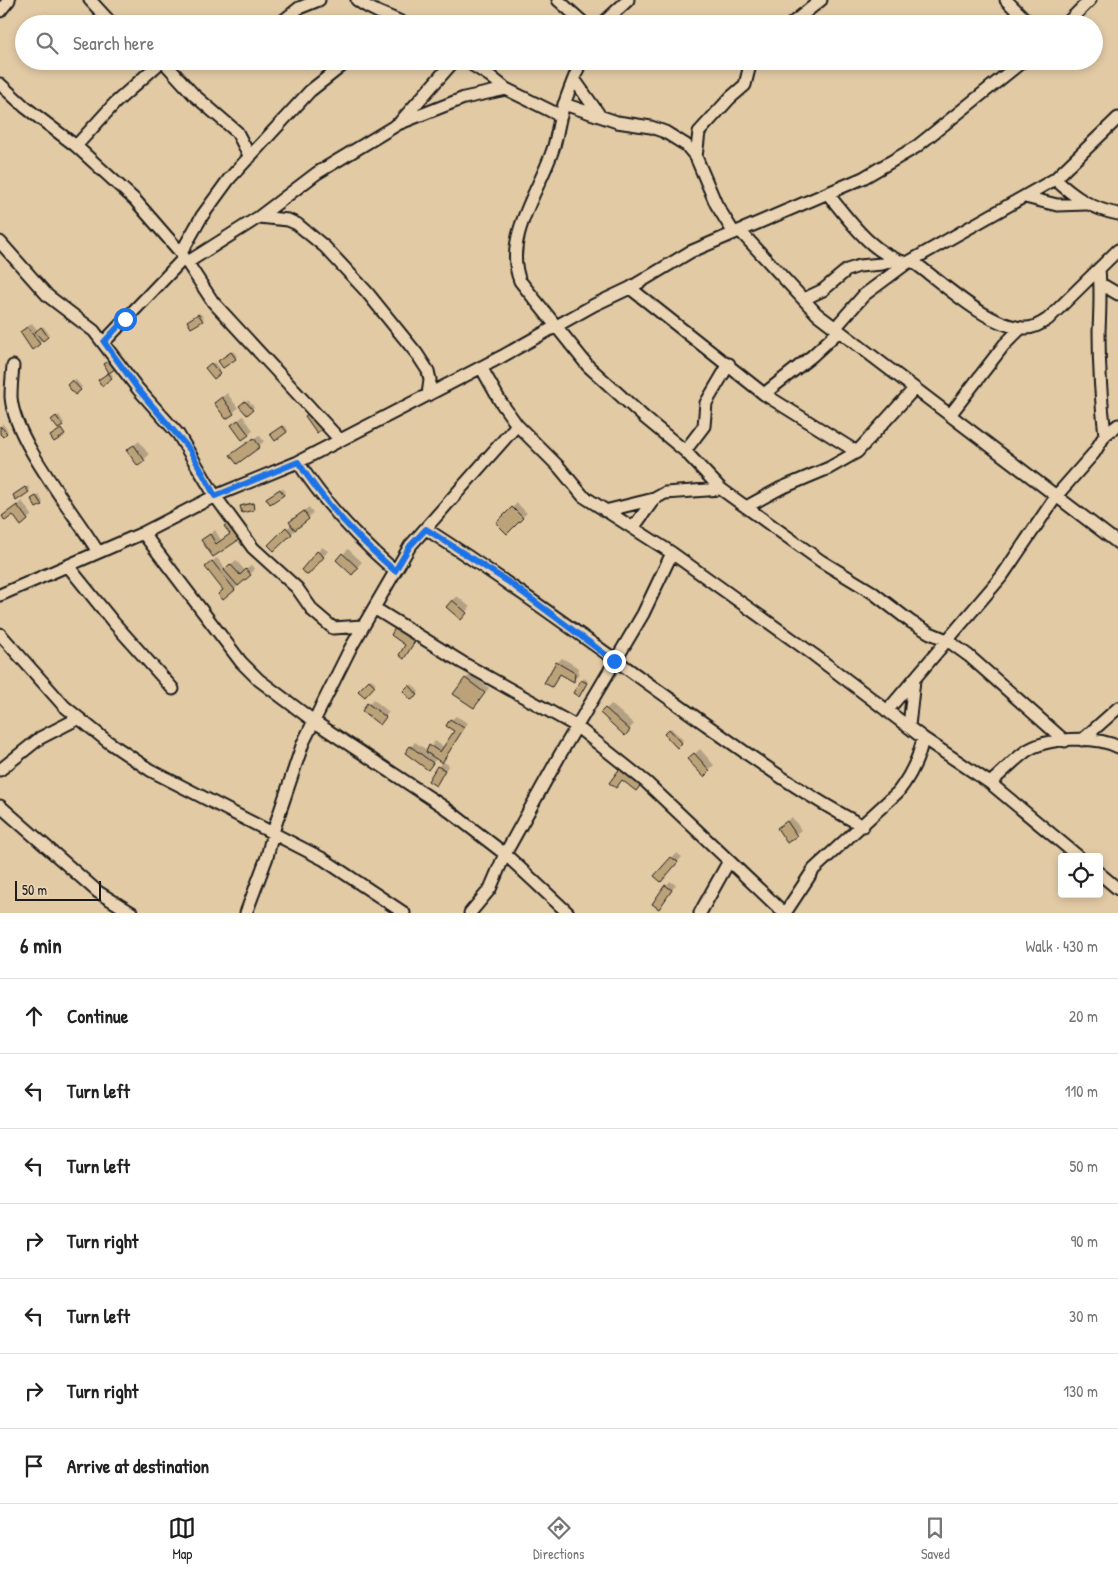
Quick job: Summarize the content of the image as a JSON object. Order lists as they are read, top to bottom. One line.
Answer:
{"scale_bar":"50 m","page":{"search":"Search here","scale":"50 m","heading":["6 min","Walk · 430 m"],"list":[["Continue","20 m"],["Turn left","110 m"],["Turn left","50 m"],["Turn right","90 m"],["Turn left","30 m"],["Turn right","130 m"],"Arrive at destination"],"nav":["Map","Directions","Saved"]}}
